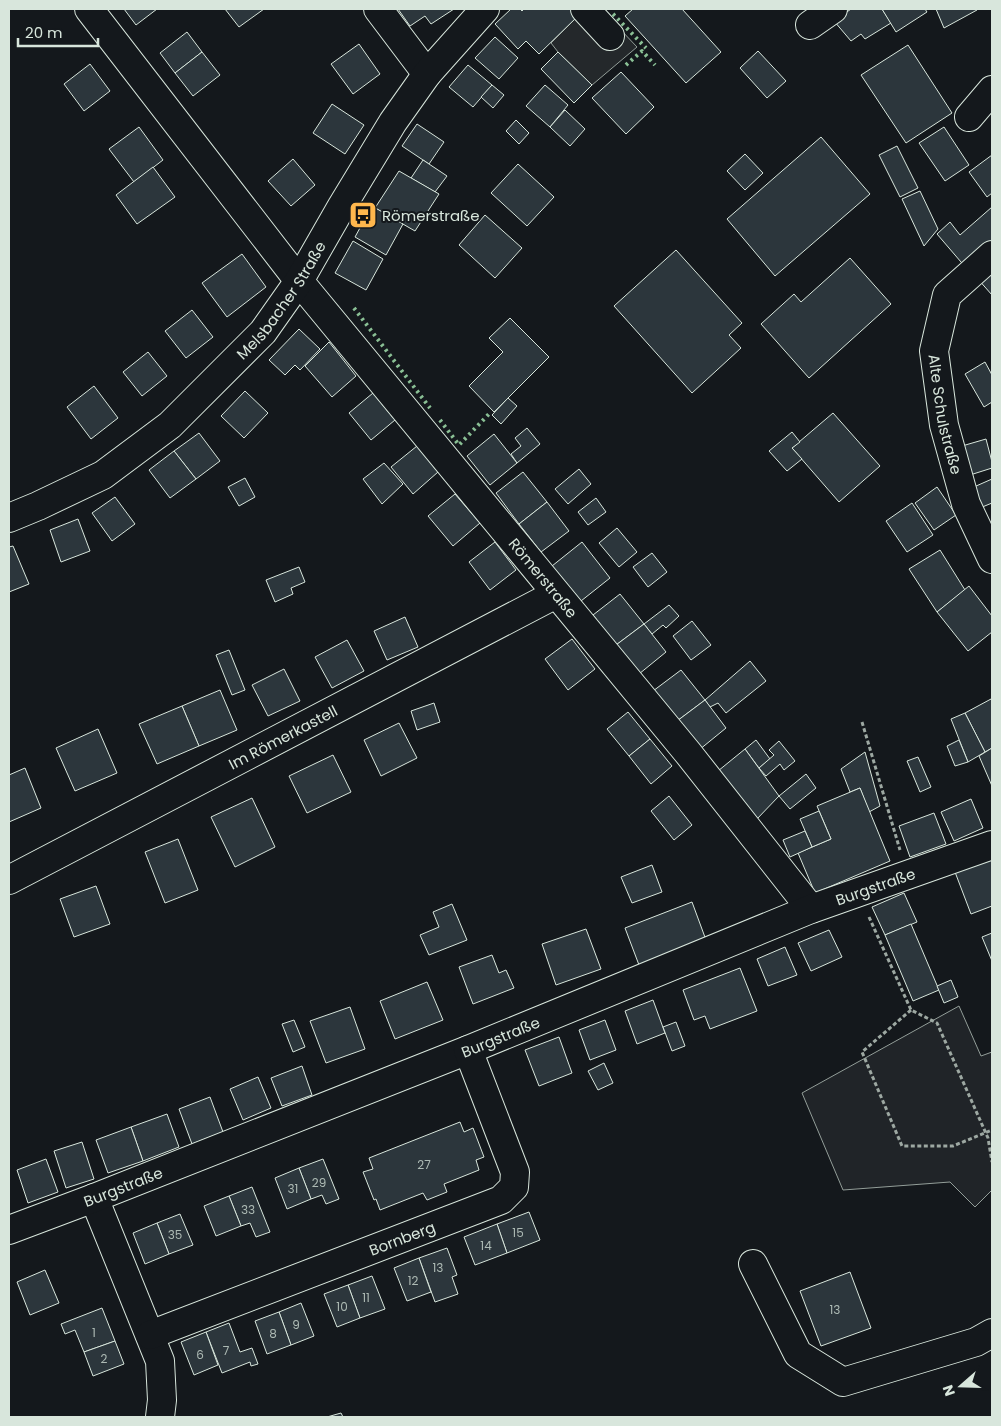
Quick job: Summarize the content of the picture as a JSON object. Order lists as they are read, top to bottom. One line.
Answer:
{"streets":{"street":["Melsbacher Straße","Alte Schulstraße","Römerstraße","Im Römerkastell","Burgstraße","Bornberg"]},"crossings":[["Melsbacher Straße","Römerstraße"],["Römerstraße","Im Römerkastell"],["Römerstraße","Burgstraße"],["Burgstraße","Bornberg"]],"places":{"bus stop":["Römerstraße"]},"house_numbers":["27","29","31","33","15","35","14","13","12","11","10","13","9","1","8","7","6","2"],"scale_bar":"20 m","north":"left"}
